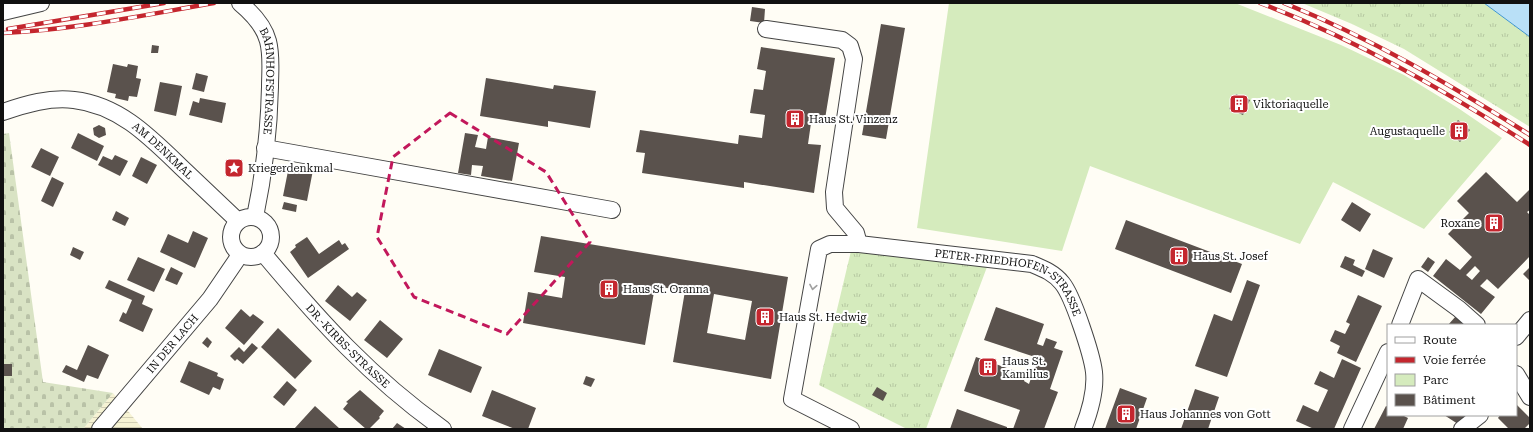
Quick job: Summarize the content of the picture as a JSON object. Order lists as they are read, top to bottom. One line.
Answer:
{"streets":{"street":["BAHNHOFSTRASSE","AM DENKMAL","PETER-FRIEDHOFEN-STRASSE","IN DER LACH","DR.-KIRBS-STRASSE"]},"crossings":[["BAHNHOFSTRASSE","AM DENKMAL"],["BAHNHOFSTRASSE","IN DER LACH"],["BAHNHOFSTRASSE","DR.-KIRBS-STRASSE"],["AM DENKMAL","IN DER LACH"],["AM DENKMAL","DR.-KIRBS-STRASSE"],["IN DER LACH","DR.-KIRBS-STRASSE"]],"places":{"building":["Viktoriaquelle","Haus St. Vinzenz","Augustaquelle","Roxane","Haus St. Josef","Haus St. Oranna","Haus St. Hedwig","Haus St. Kamilius","Haus Johannes von Gott"],"place":["Kriegerdenkmal"]},"legend":["Route","Voie ferrée","Parc","Bâtiment"]}
